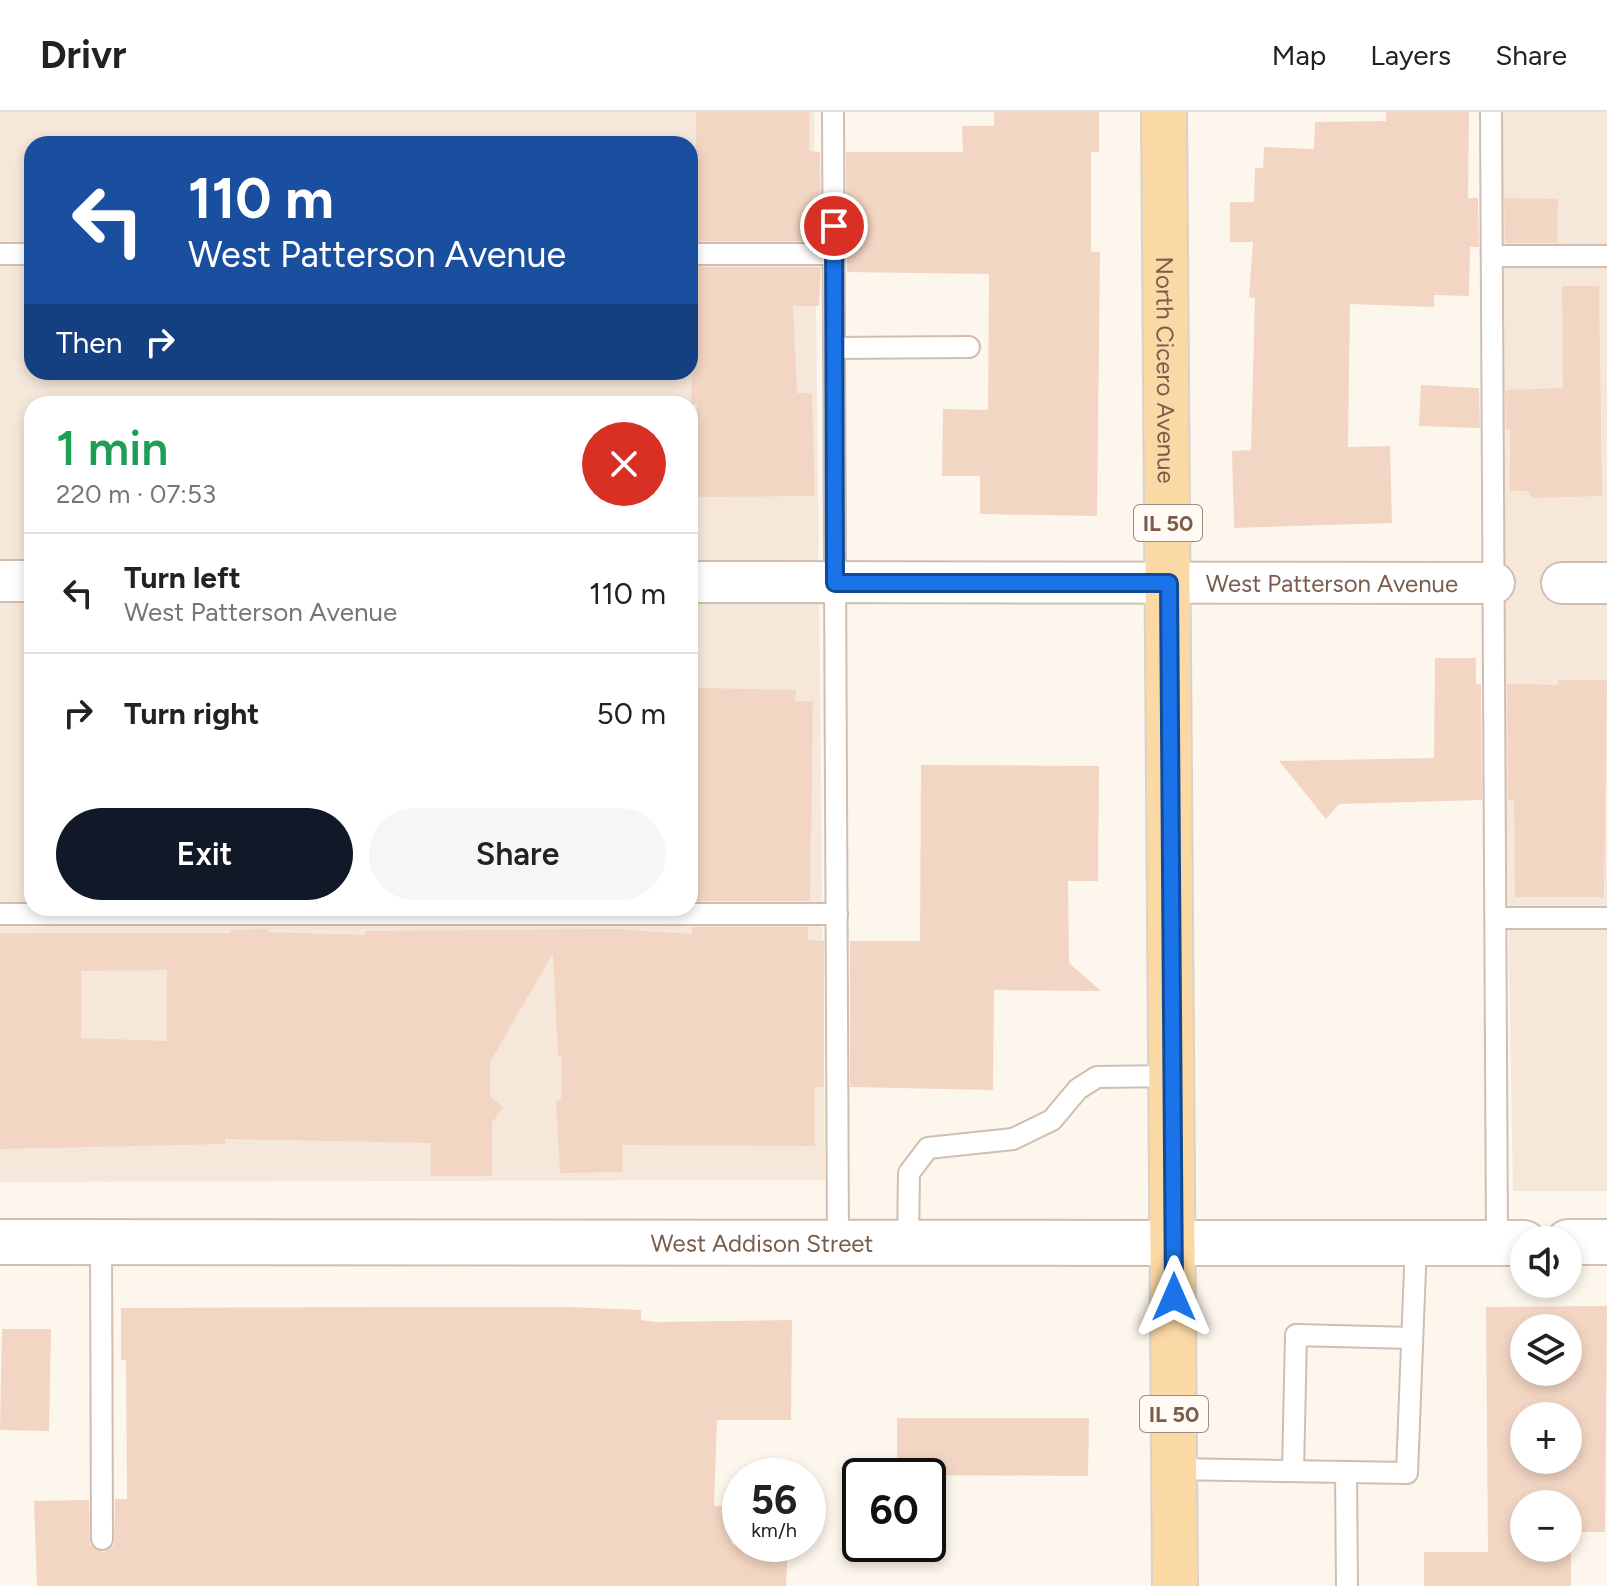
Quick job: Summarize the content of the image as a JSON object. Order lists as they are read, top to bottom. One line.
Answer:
{"streets":{"main road":["North Cicero Avenue","IL 50"],"street":["West Patterson Avenue","West Addison Street"]},"crossings":[["North Cicero Avenue","West Patterson Avenue"],["North Cicero Avenue","West Addison Street"]],"page":{"header":"Drivr","nav":["Map","Layers","Share"],"turn":["110 m","West Patterson Avenue"],"then":"Then","heading":["1 min","220 m · 07:53"],"list":[{"name":"Turn left","note":"West Patterson Avenue","value":"110 m"},{"name":"Turn right","value":"50 m"}],"buttons":["Exit","Share"],"map_buttons":["+","−"],"speed":"56 km/h","limit":"60"}}
